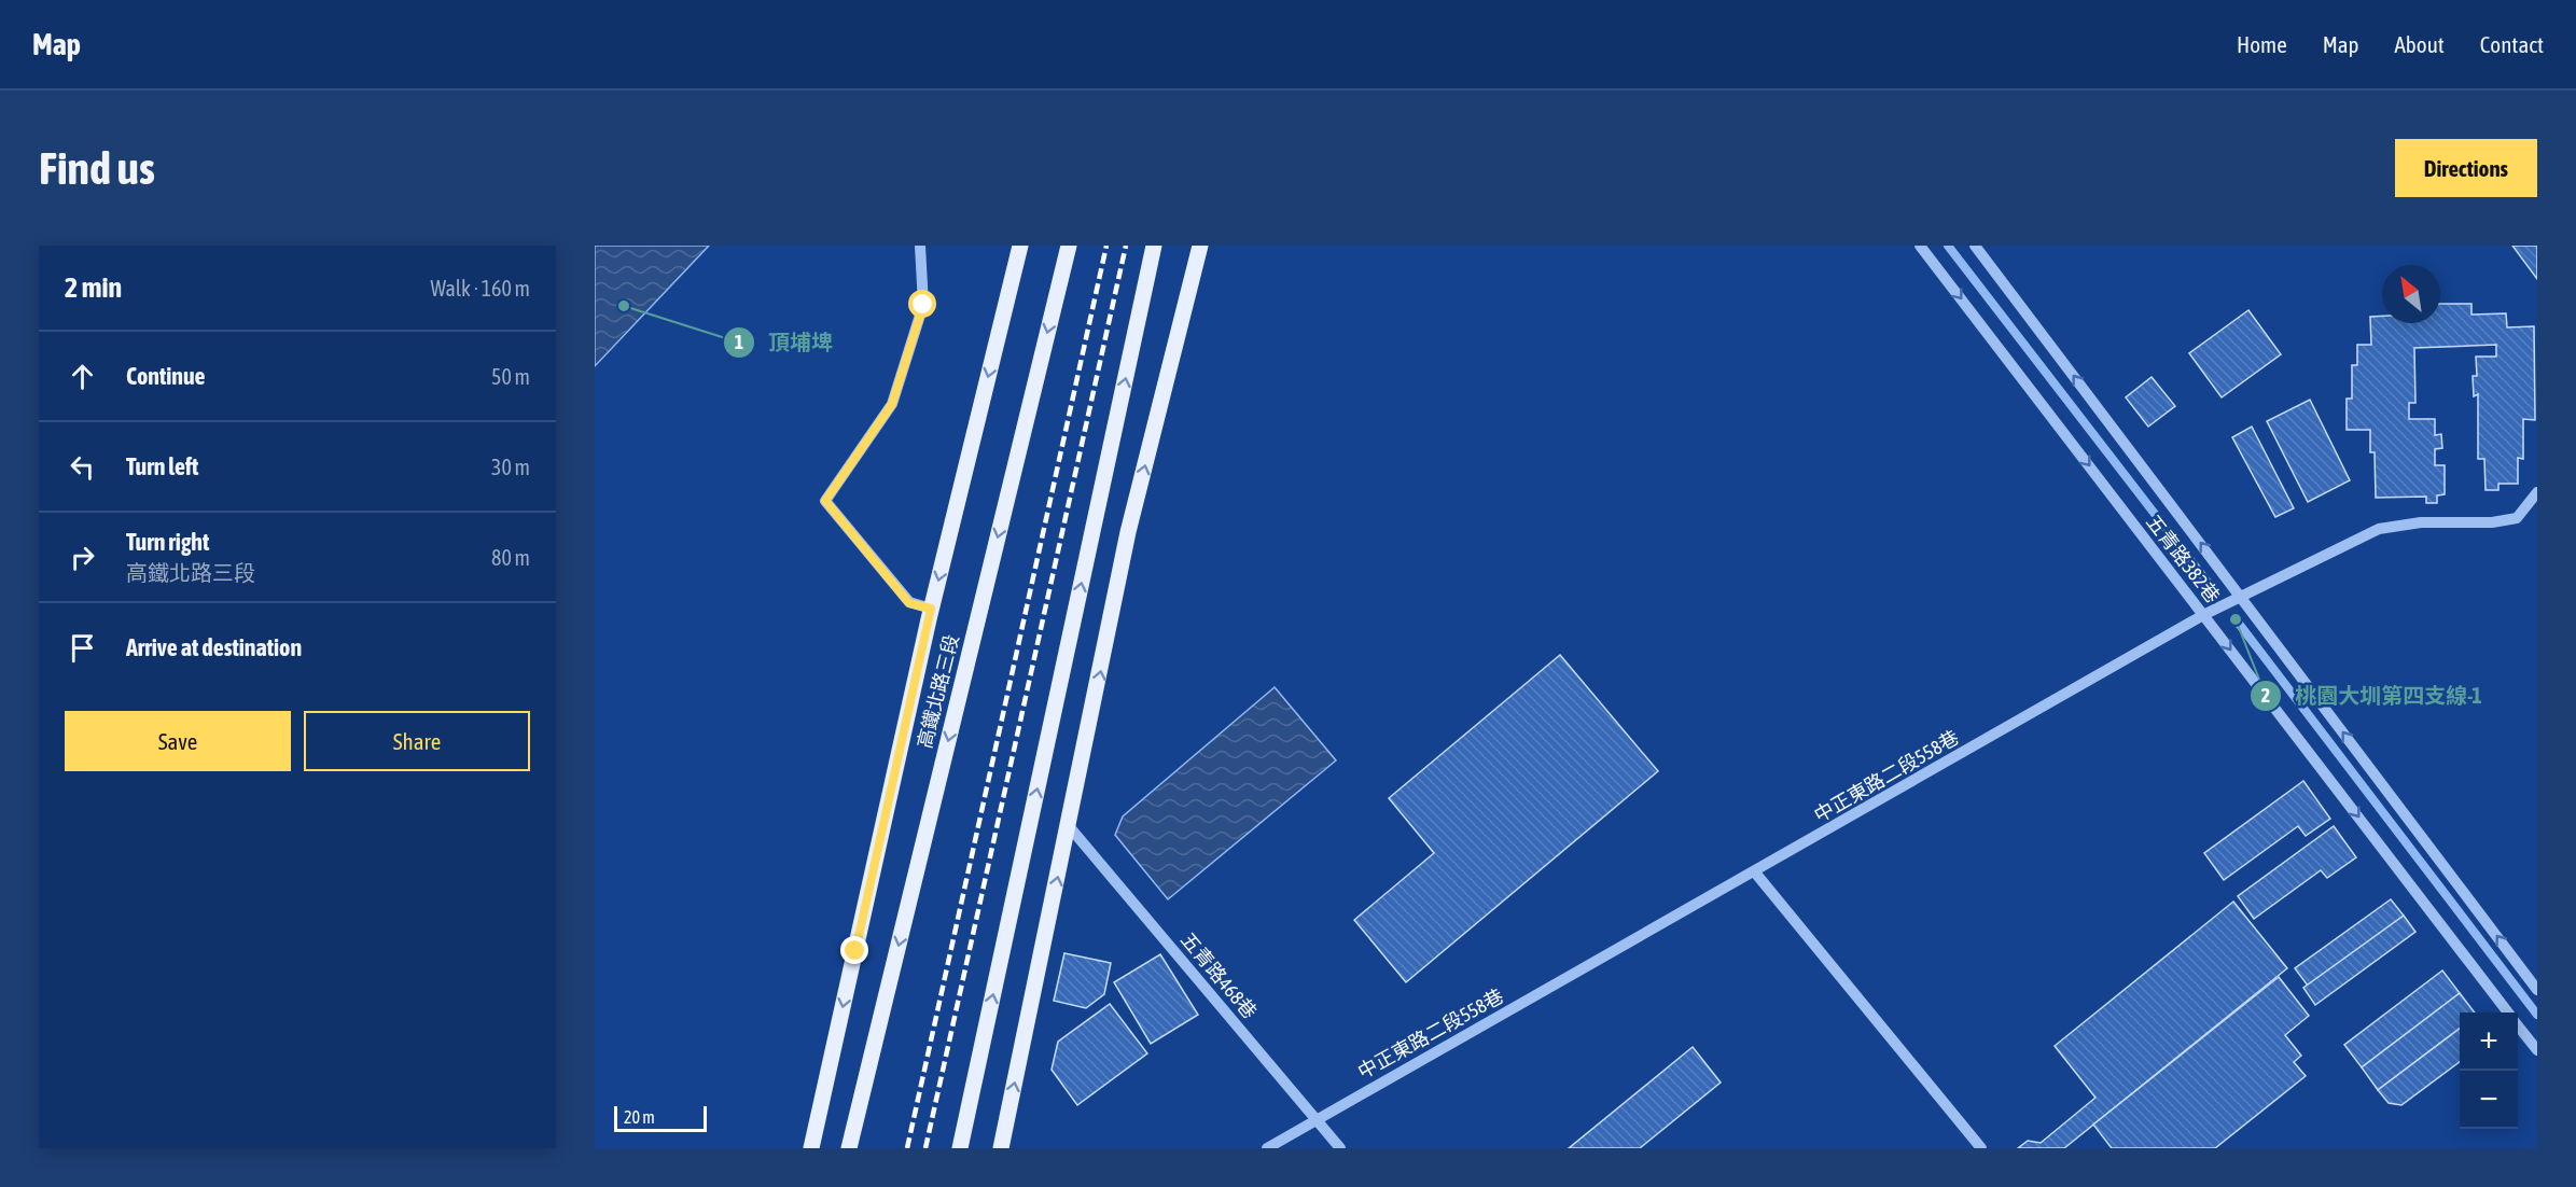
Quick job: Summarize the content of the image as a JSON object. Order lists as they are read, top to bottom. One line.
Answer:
{"streets":{"main road":["高鐵北路三段"],"street":["五青路382巷","中正東路二段558巷","五青路468巷"]},"crossings":[["五青路382巷","中正東路二段558巷"],["中正東路二段558巷","五青路468巷"]],"places":["頂埔埤","桃園大圳第四支線-1"],"scale_bar":"20 m","north":"top left","page":{"header":"Map","nav":["Home","Map","About","Contact"],"buttons":["Directions",["Save","Share"]],"title":"Find us","heading":["2 min","Walk · 160 m"],"list":[["Continue","50 m"],["Turn left","30 m"],["Turn right","高鐵北路三段","80 m"],"Arrive at destination"],"map_buttons":["+","−"],"scale":"20 m"}}
